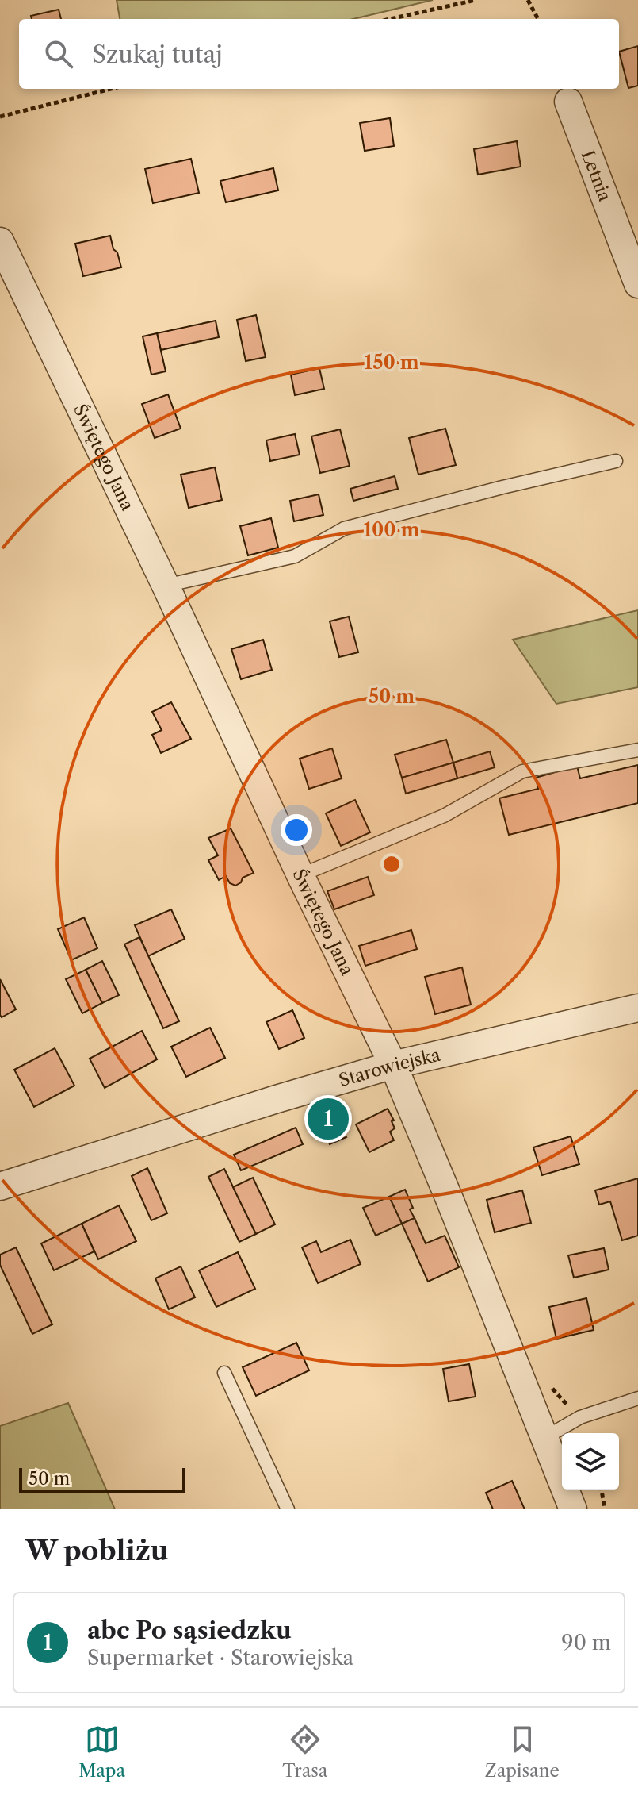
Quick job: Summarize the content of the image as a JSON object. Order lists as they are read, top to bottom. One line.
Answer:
{"streets":{"street":["Letnia","Świętego Jana","Starowiejska"]},"crossings":[["Świętego Jana","Starowiejska"]],"scale_bar":"50 m","page":{"search":"Szukaj tutaj","pins":"1","scale":"50 m","heading":"W pobliżu","list":[{"mark":"1","name":"abc Po sąsiedzku","note":"Supermarket · Starowiejska","value":"90 m"}],"nav":["Mapa","Trasa","Zapisane"]},"rings":["150 m","100 m","50 m"]}
